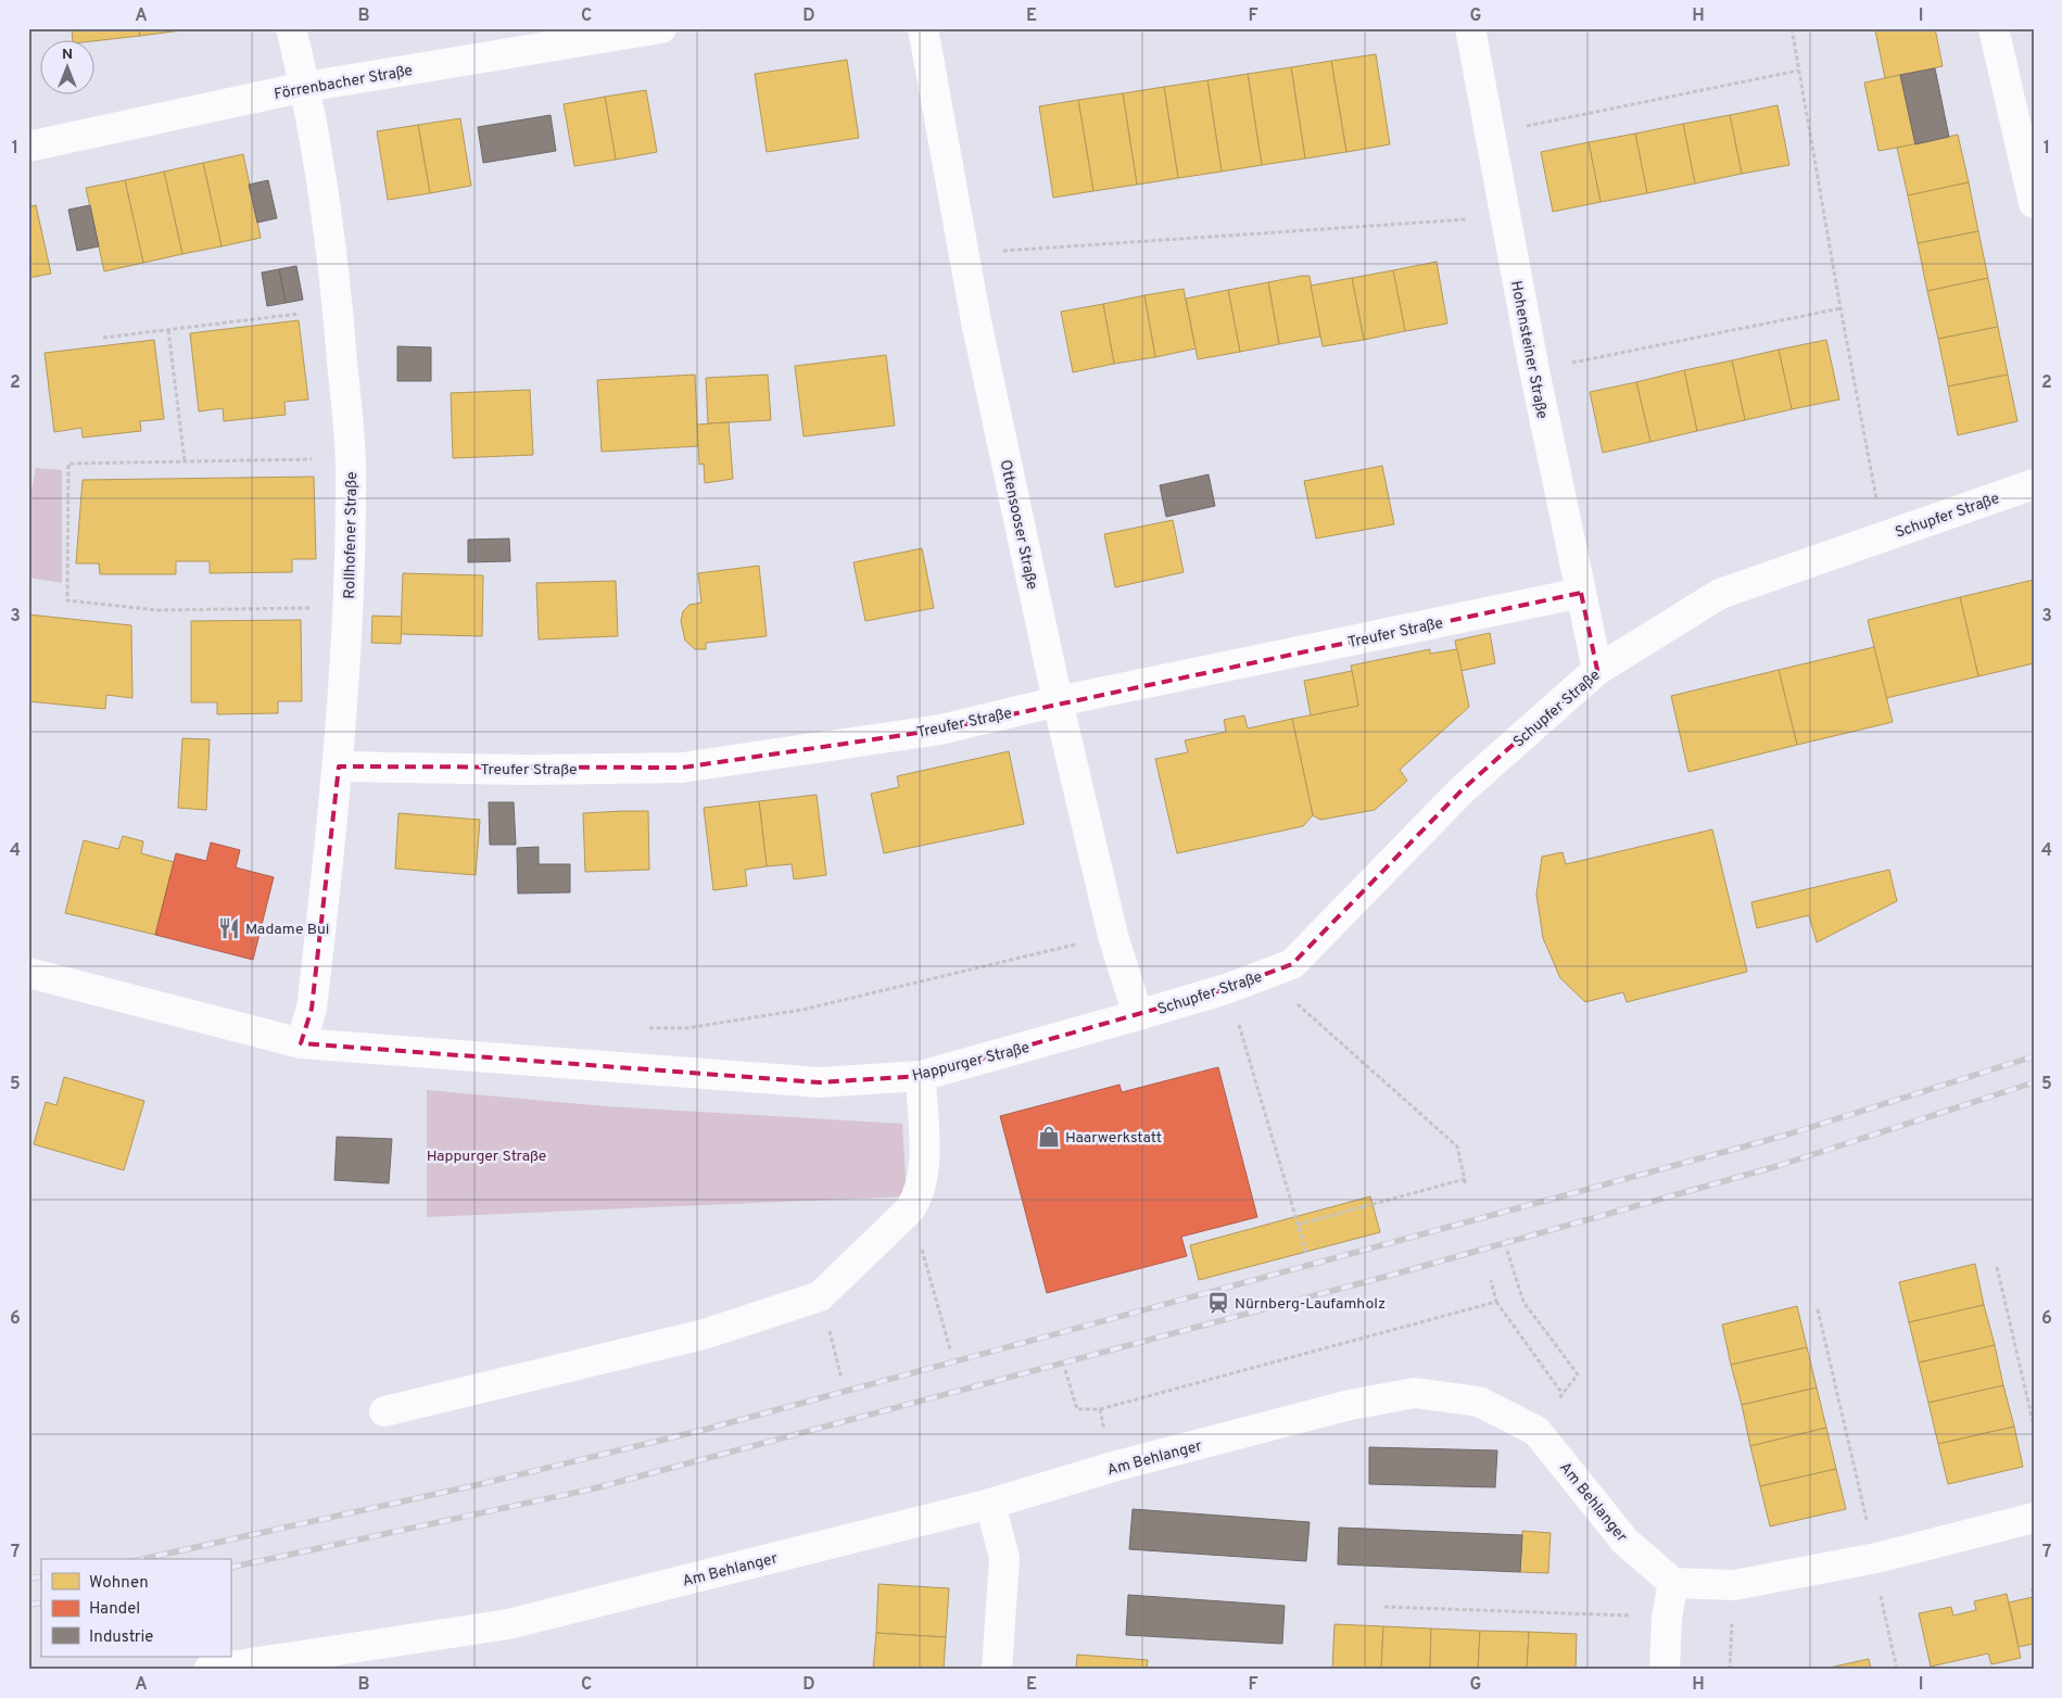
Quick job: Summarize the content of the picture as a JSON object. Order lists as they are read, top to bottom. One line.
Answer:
{"streets":{"street":["Förrenbacher Straße","Hohensteiner Straße","Schupfer Straße","Ottensooser Straße","Rollhofener Straße","Treufer Straße","Happurger Straße","Am Behlanger"]},"crossings":[["Förrenbacher Straße","Rollhofener Straße"],["Hohensteiner Straße","Schupfer Straße"],["Hohensteiner Straße","Treufer Straße"],["Schupfer Straße","Ottensooser Straße"],["Schupfer Straße","Happurger Straße"],["Ottensooser Straße","Treufer Straße"],["Ottensooser Straße","Happurger Straße"],["Rollhofener Straße","Treufer Straße"],["Rollhofener Straße","Happurger Straße"]],"parks":["Happurger Straße"],"places":{"restaurant":["Madame Bui"],"shop":["Haarwerkstatt"],"station":["Nürnberg-Laufamholz"]},"legend":["Wohnen","Handel","Industrie"],"north":"top","grid":{"columns":["A","B","C","D","E","F","G","H","I"],"rows":["1","2","3","4","5","6","7"]}}
